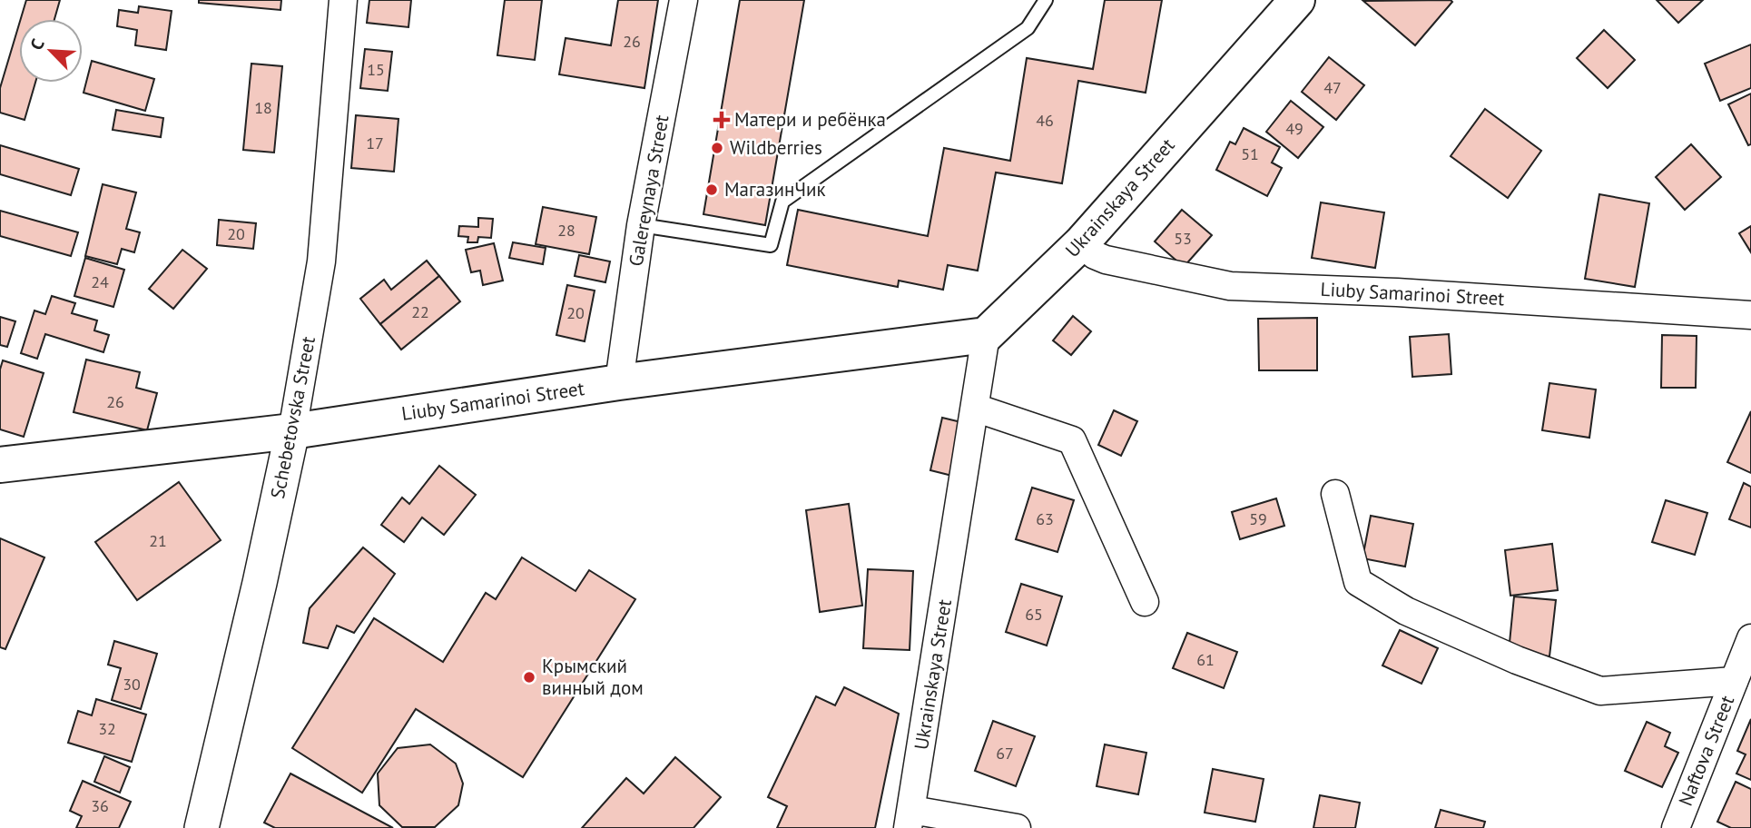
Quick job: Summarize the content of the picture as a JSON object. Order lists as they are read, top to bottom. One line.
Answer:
{"streets":{"main road":["Ukrainskaya Street","Liuby Samarinoi Street"],"street":["Galereynaya Street","Schebetovska Street","Naftova Street"]},"crossings":[["Galereynaya Street","Liuby Samarinoi Street"],["Ukrainskaya Street","Liuby Samarinoi Street"],["Liuby Samarinoi Street","Schebetovska Street"]],"places":{"health":["Матери и ребёнка"],"other":["Wildberries","МагазинЧик","Крымский винный дом"]},"house_numbers":["26","15","47","18","46","49","17","51","28","20","53","24","22","20","26","63","59","21","65","61","30","32","67","36"],"north":"top left"}
